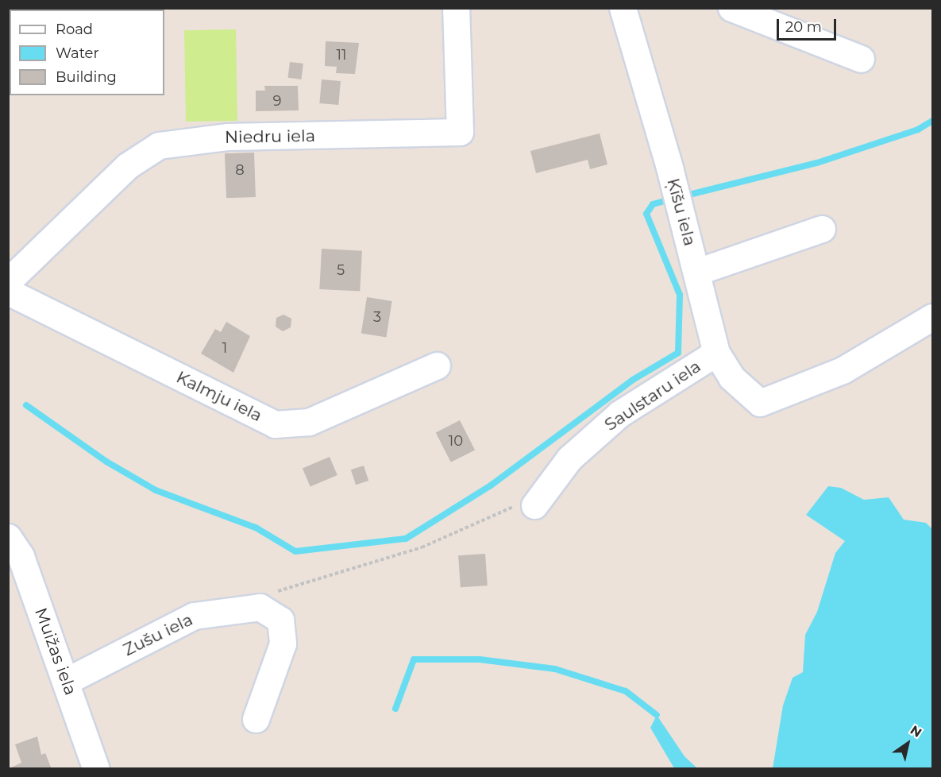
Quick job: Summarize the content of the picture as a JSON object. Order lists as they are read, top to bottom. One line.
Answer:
{"streets":{"street":["Niedru iela","Ķīšu iela","Saulstaru iela","Kalmju iela","Zušu iela","Muižas iela"]},"crossings":[["Ķīšu iela","Saulstaru iela"],["Zušu iela","Muižas iela"]],"house_numbers":["11","9","8","5","3","1","10"],"legend":["Road","Water","Building"],"scale_bar":"20 m","north":"top right"}
